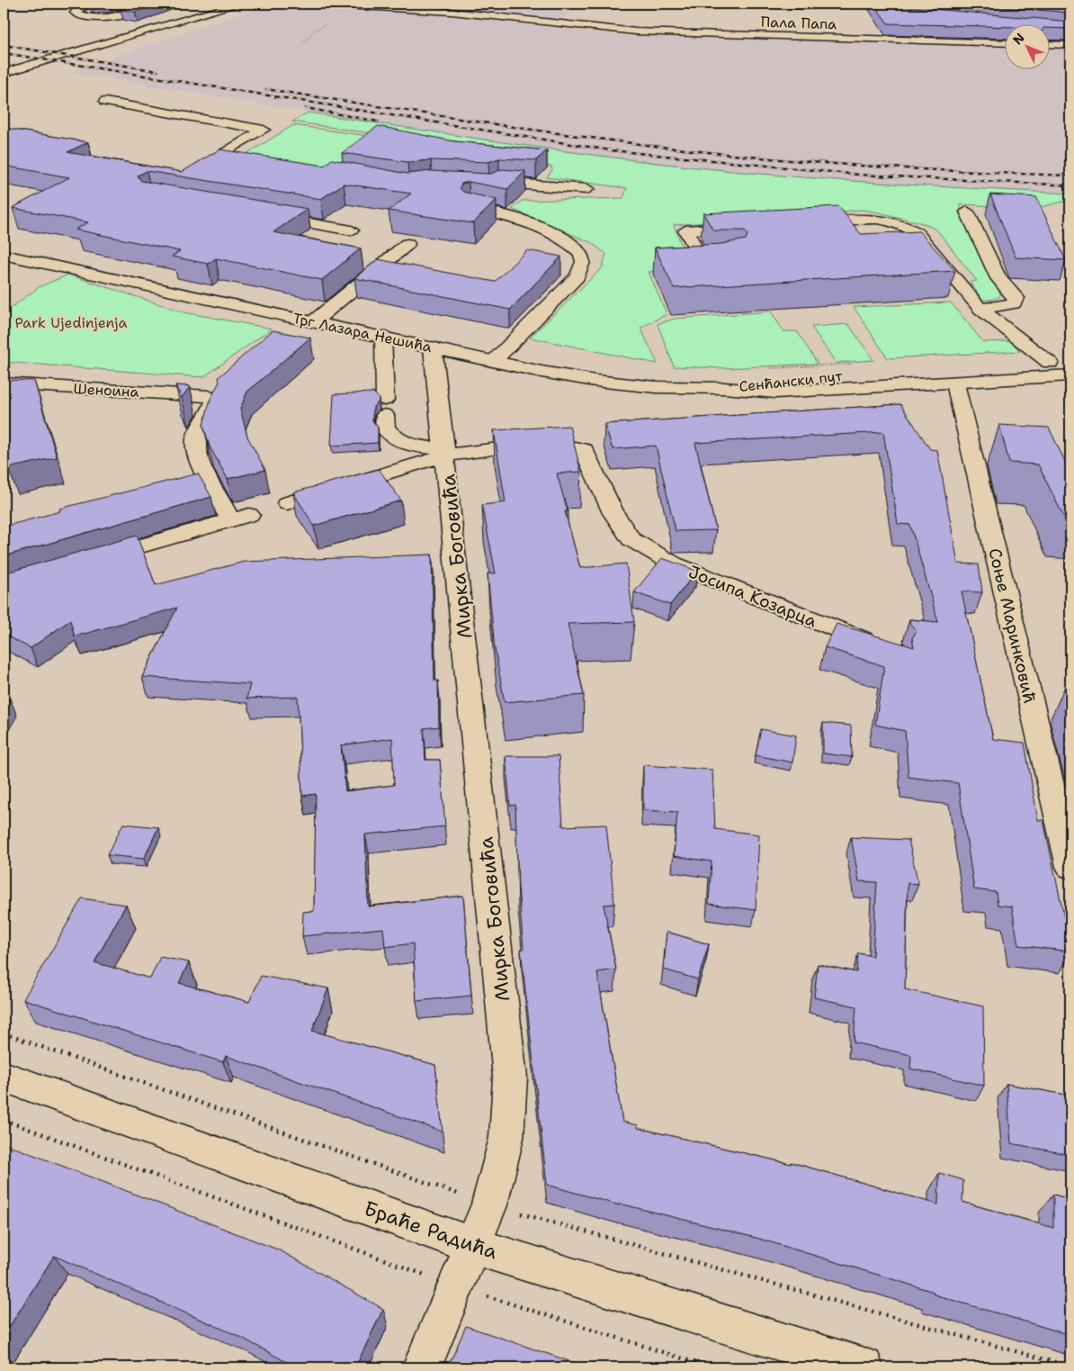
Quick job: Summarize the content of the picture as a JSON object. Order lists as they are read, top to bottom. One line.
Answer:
{"streets":{"street":["Пала Папа","Трг Лазара Нешића","Сенћански пут","Шеноина","Мирка Боговића","Јосипа Козарца","Соње Маринковић","Браће Радића"]},"crossings":[["Трг Лазара Нешића","Сенћански пут"],["Трг Лазара Нешића","Мирка Боговића"],["Сенћански пут","Соње Маринковић"],["Мирка Боговића","Јосипа Козарца"],["Мирка Боговића","Браће Радића"]],"parks":["Park Ujedinjenja"],"north":"top left"}
